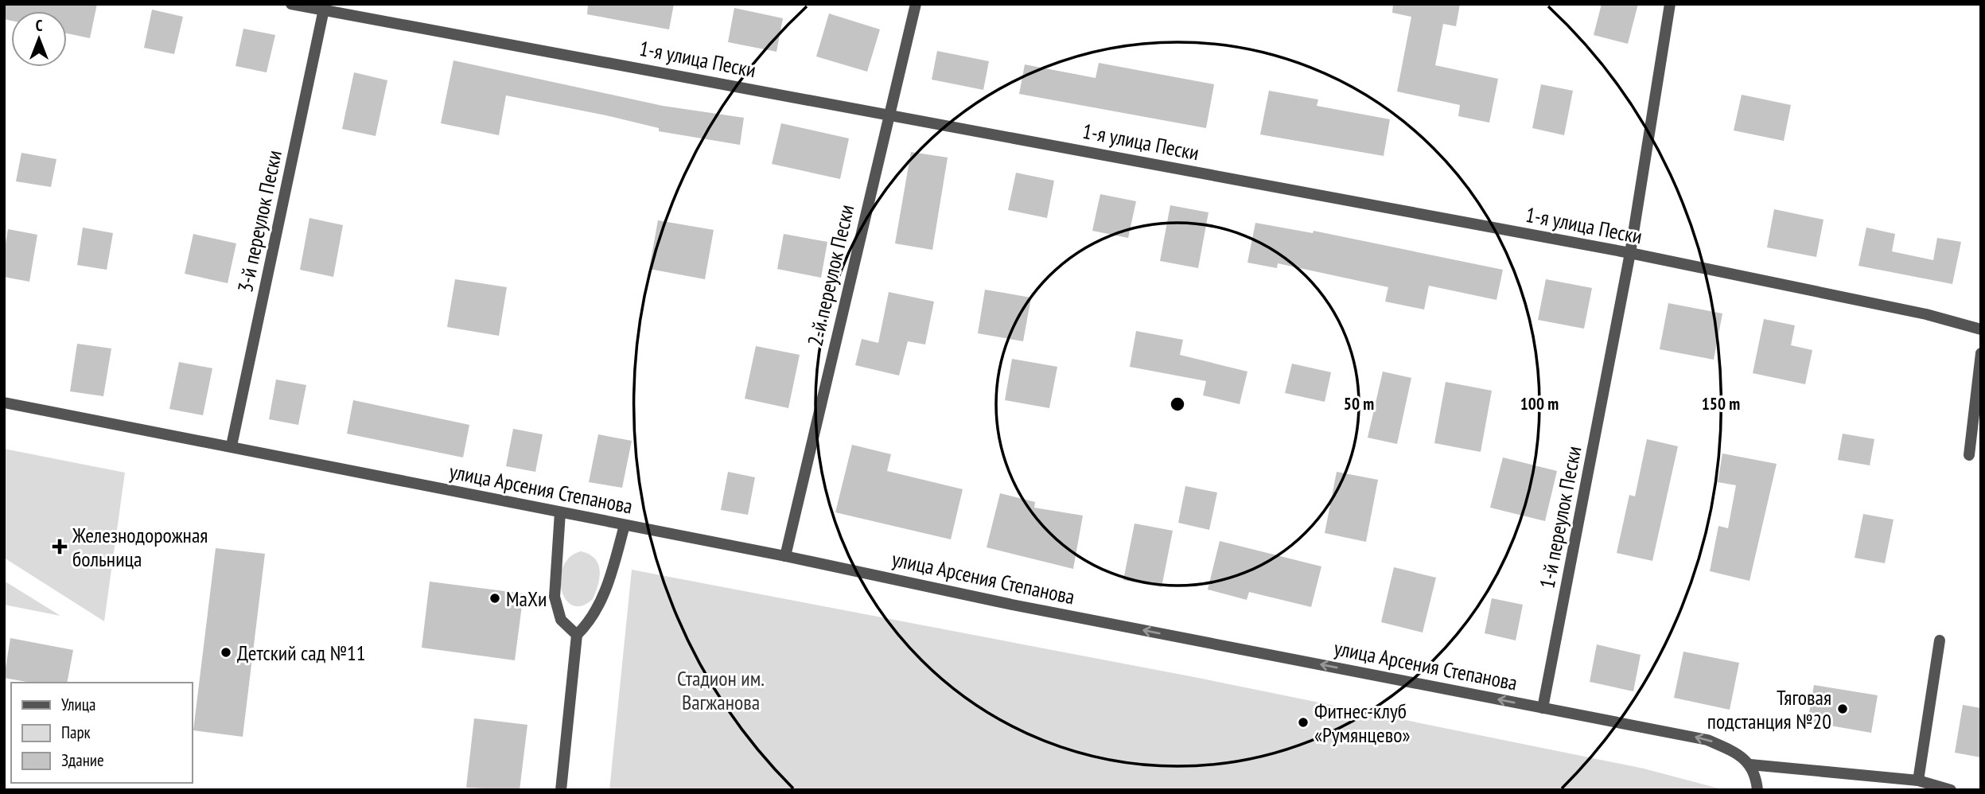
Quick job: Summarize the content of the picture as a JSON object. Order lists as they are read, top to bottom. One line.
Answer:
{"streets":{"street":["1-я улица Пески","3-й переулок Пески","2-й переулок Пески","улица Арсения Степанова","1-й переулок Пески"]},"crossings":[["1-я улица Пески","3-й переулок Пески"],["1-я улица Пески","2-й переулок Пески"],["1-я улица Пески","1-й переулок Пески"],["3-й переулок Пески","улица Арсения Степанова"],["2-й переулок Пески","улица Арсения Степанова"],["улица Арсения Степанова","1-й переулок Пески"]],"one_way":["улица Арсения Степанова"],"parks":["Стадион им. Вагжанова"],"places":{"health":["Железнодорожная больница"],"other":["МаХи","Детский сад №11","Тяговая подстанция №20","Фитнес-клуб «Румянцево»"]},"legend":["Улица","Парк","Здание"],"north":"top","rings":["50 m","100 m","150 m"]}
